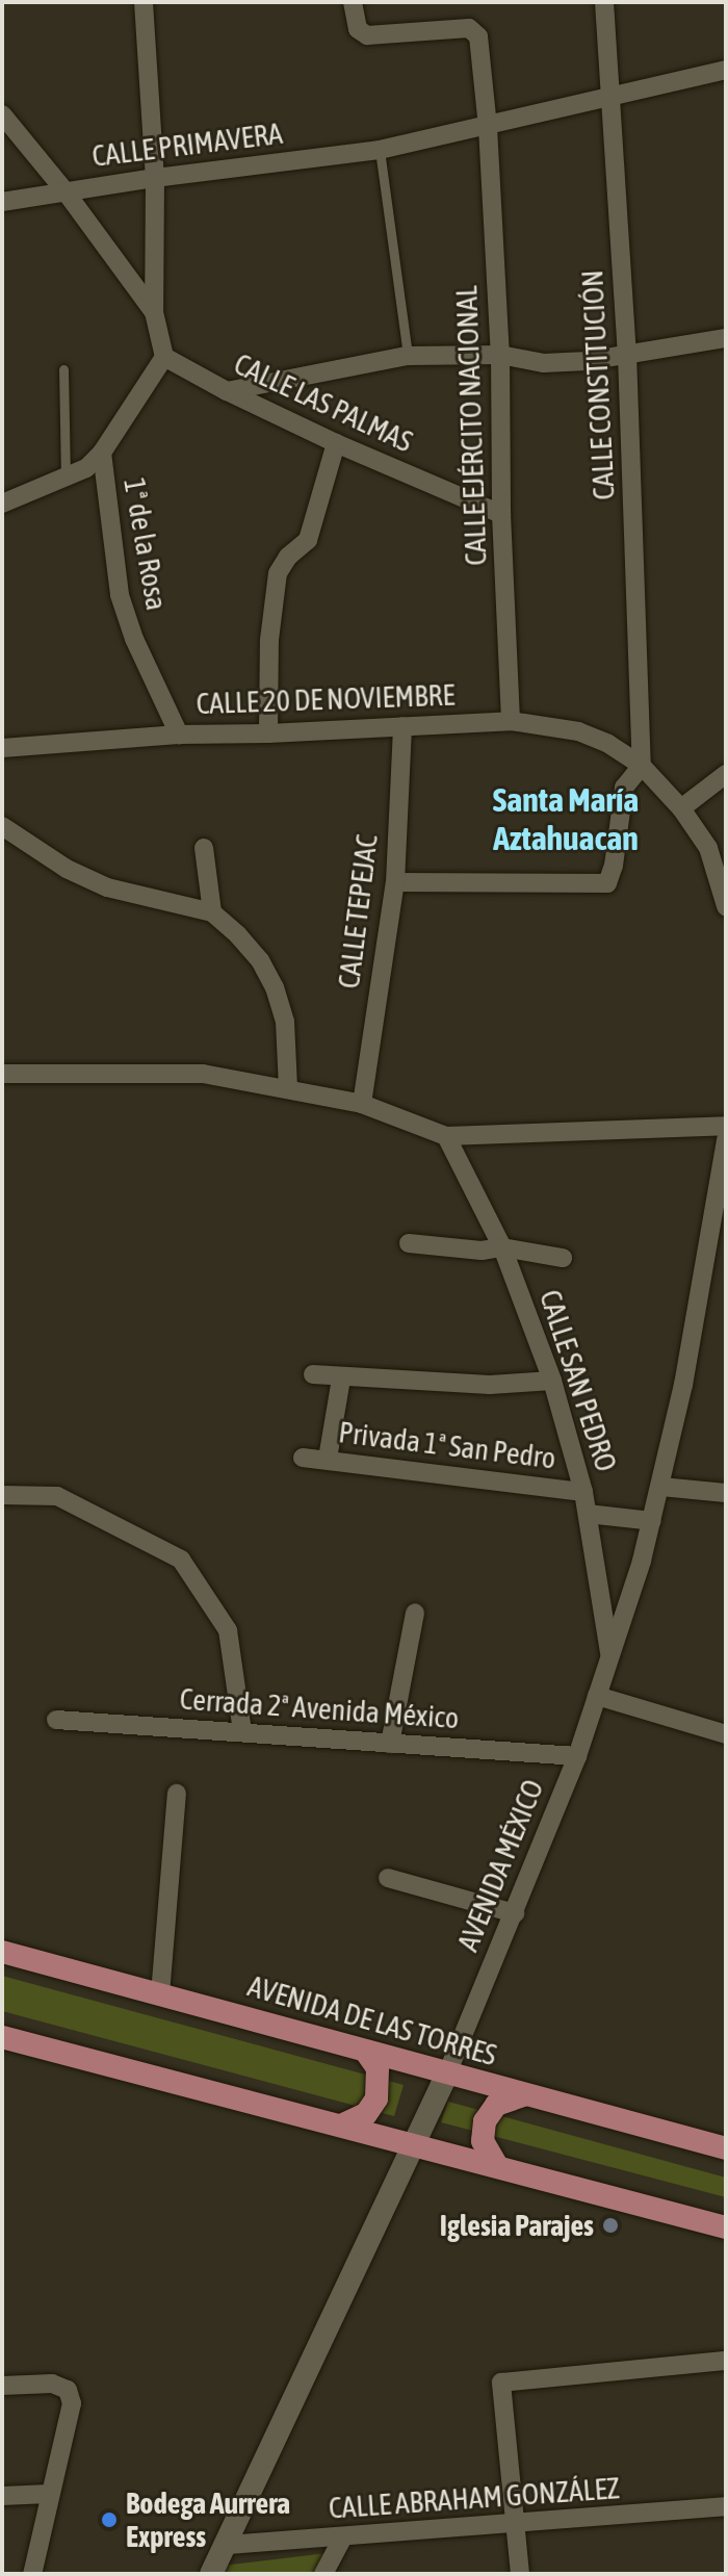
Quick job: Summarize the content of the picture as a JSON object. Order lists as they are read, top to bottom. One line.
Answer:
{"streets":{"main road":["AVENIDA DE LAS TORRES"],"street":["CALLE PRIMAVERA","CALLE CONSTITUCIÓN","CALLE LAS PALMAS","CALLE EJÉRCITO NACIONAL","1ª de la Rosa","CALLE 20 DE NOVIEMBRE","CALLE TEPEJAC","CALLE SAN PEDRO","Privada 1ª San Pedro","Cerrada 2ª Avenida México","AVENIDA MÉXICO","CALLE ABRAHAM GONZÁLEZ"]},"crossings":[["CALLE PRIMAVERA","CALLE CONSTITUCIÓN"],["CALLE PRIMAVERA","CALLE EJÉRCITO NACIONAL"],["CALLE CONSTITUCIÓN","CALLE 20 DE NOVIEMBRE"],["CALLE LAS PALMAS","CALLE EJÉRCITO NACIONAL"],["CALLE EJÉRCITO NACIONAL","CALLE 20 DE NOVIEMBRE"],["1ª de la Rosa","CALLE 20 DE NOVIEMBRE"],["CALLE 20 DE NOVIEMBRE","CALLE TEPEJAC"],["CALLE SAN PEDRO","Privada 1ª San Pedro"],["CALLE SAN PEDRO","AVENIDA MÉXICO"],["Cerrada 2ª Avenida México","AVENIDA MÉXICO"],["AVENIDA MÉXICO","AVENIDA DE LAS TORRES"],["AVENIDA MÉXICO","CALLE ABRAHAM GONZÁLEZ"]],"districts":["Santa María Aztahuacan"],"places":["Iglesia Parajes","Bodega Aurrera Express"]}
